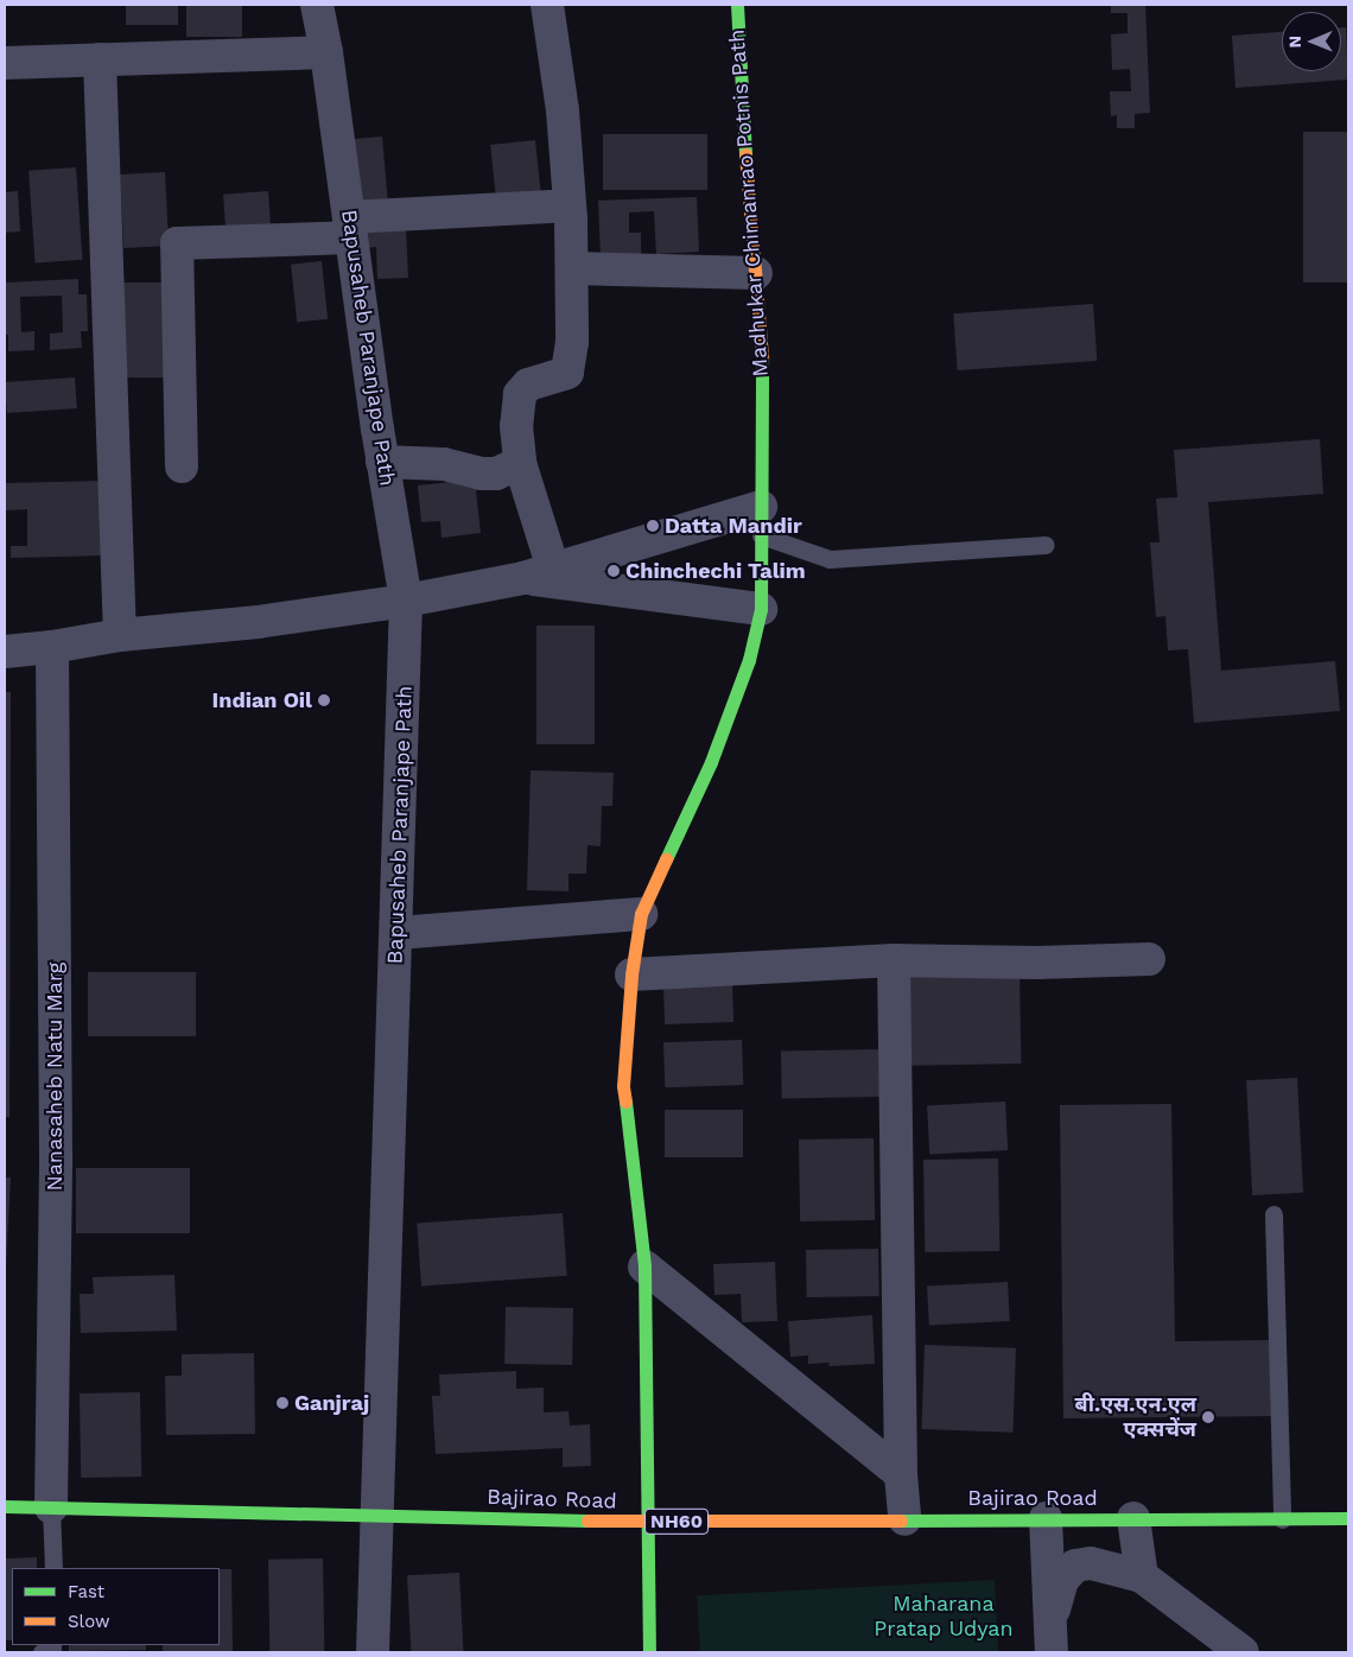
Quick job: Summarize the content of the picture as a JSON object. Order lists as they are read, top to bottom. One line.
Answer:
{"streets":{"main road":["Madhukar Chimanrao Potnis Path","Bajirao Road","NH60"],"street":["Bapusaheb Paranjape Path","Nanasaheb Natu Marg"]},"crossings":[["Madhukar Chimanrao Potnis Path","Bajirao Road"],["Bapusaheb Paranjape Path","Bajirao Road"],["Nanasaheb Natu Marg","Bajirao Road"]],"parks":["Maharana Pratap Udyan"],"places":["Datta Mandir","Chinchechi Talim","Indian Oil","Ganjraj","बी.एस.एन.एल एक्सचेंज"],"legend":["Fast","Slow"],"north":"left"}
